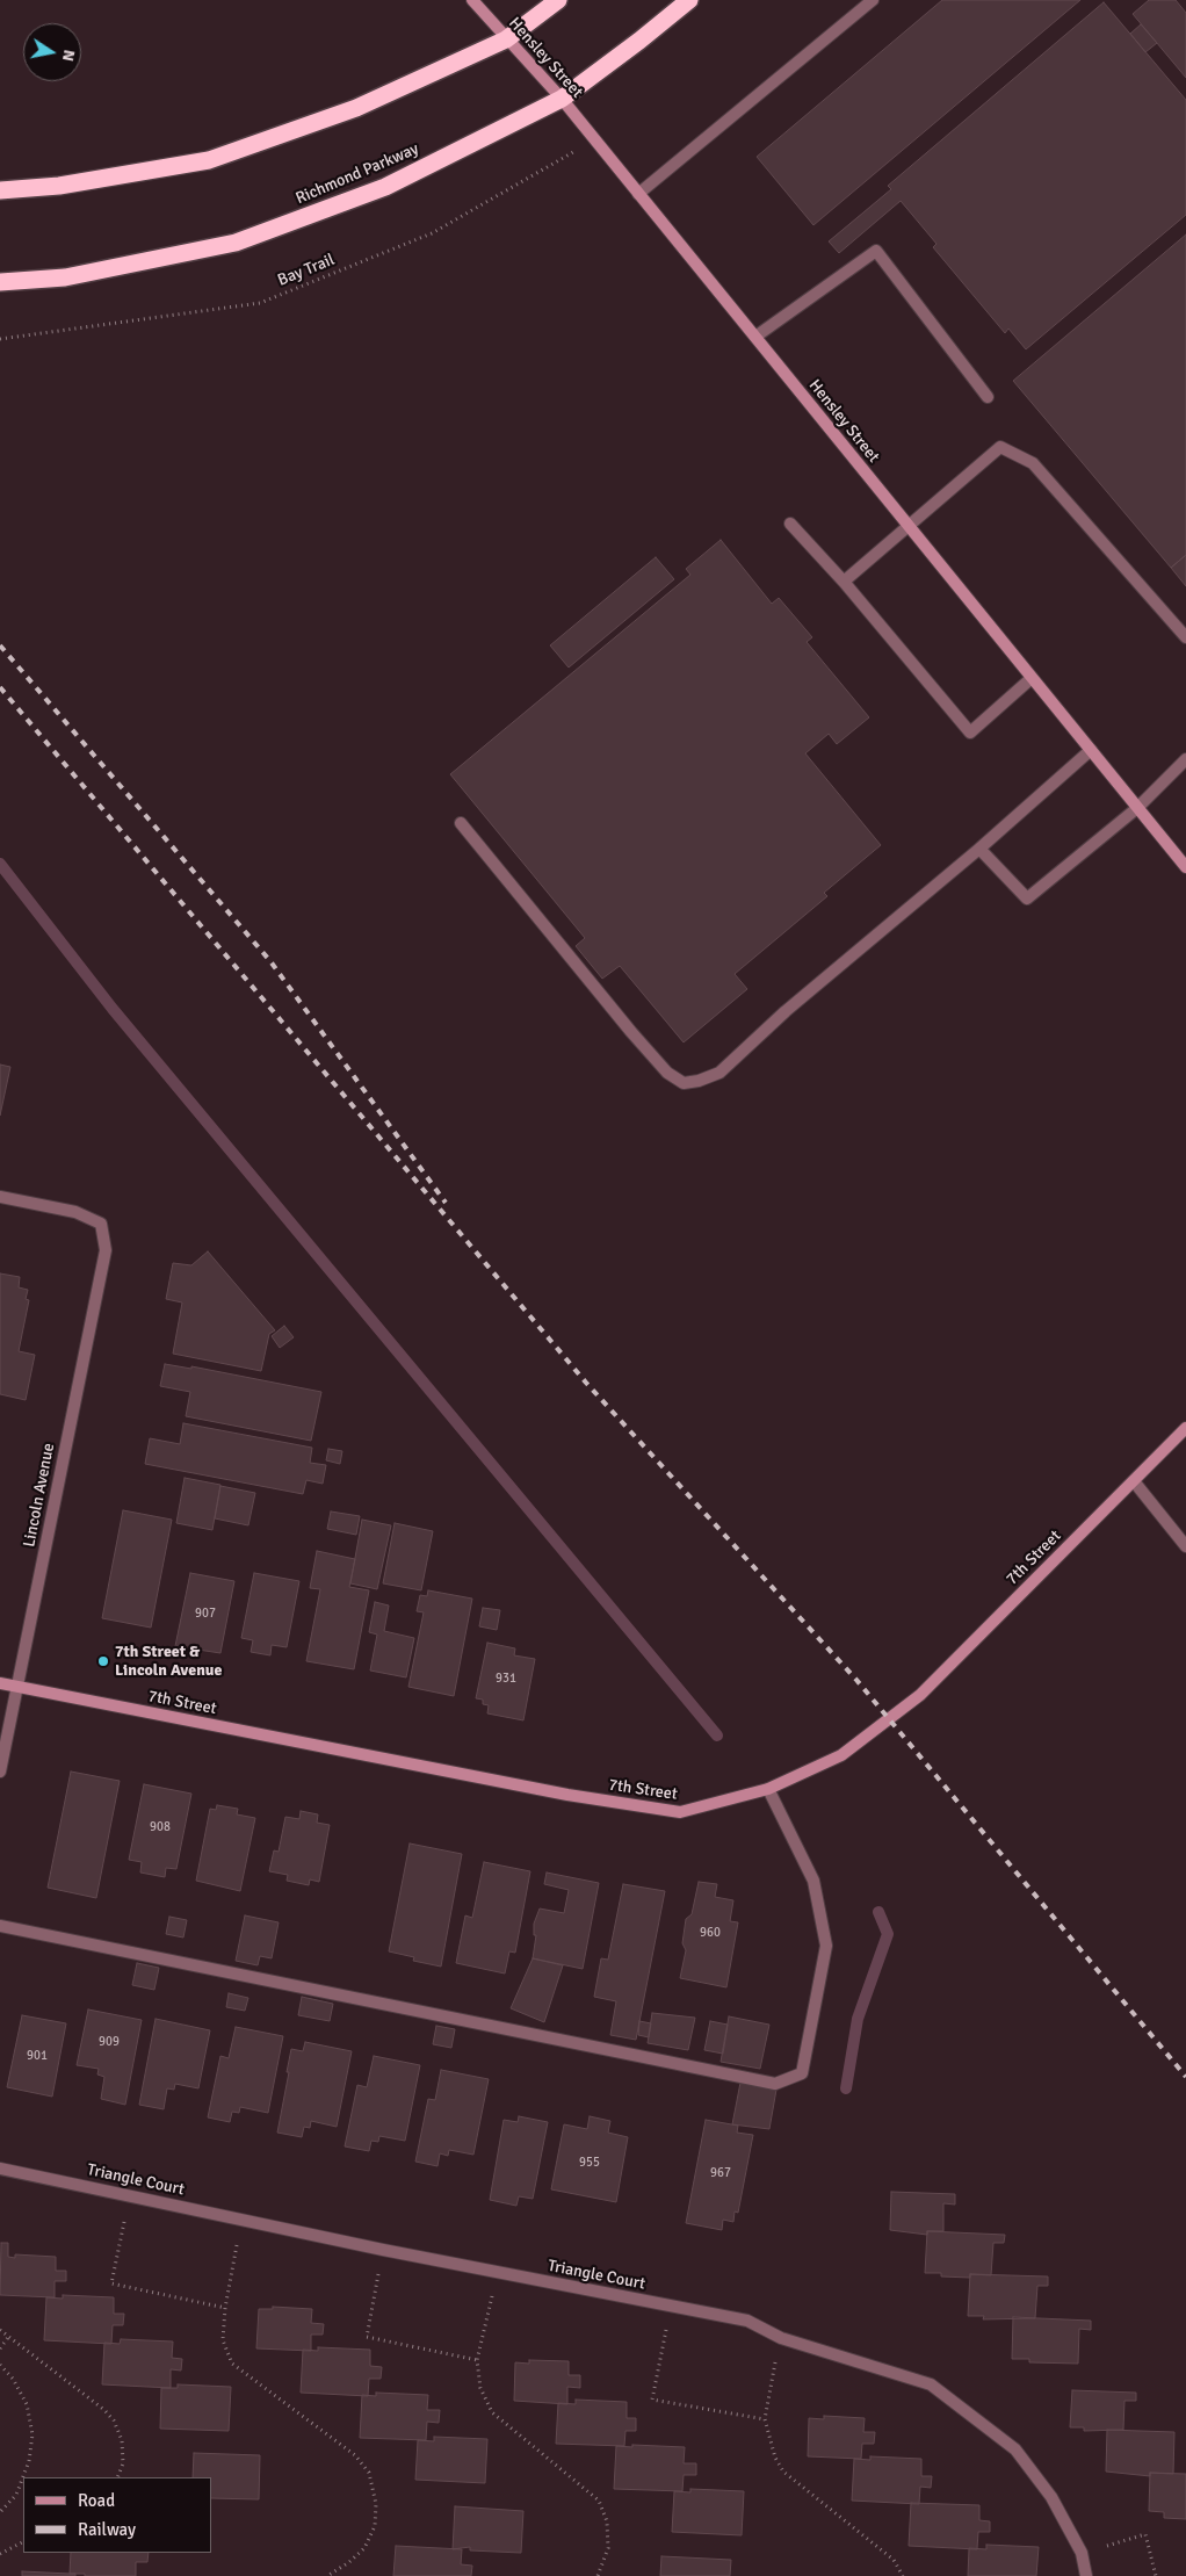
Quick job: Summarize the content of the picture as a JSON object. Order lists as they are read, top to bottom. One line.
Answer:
{"streets":{"highway":["Richmond Parkway"],"street":["Hensley Street","Lincoln Avenue","7th Street","Triangle Court"],"path":["Bay Trail"]},"crossings":[["Hensley Street","Richmond Parkway"],["Hensley Street","Bay Trail"],["Lincoln Avenue","7th Street"]],"places":["7th Street & Lincoln Avenue"],"house_numbers":["907","931","908","960","909","901","955","967"],"legend":["Road","Railway"],"north":"right"}
